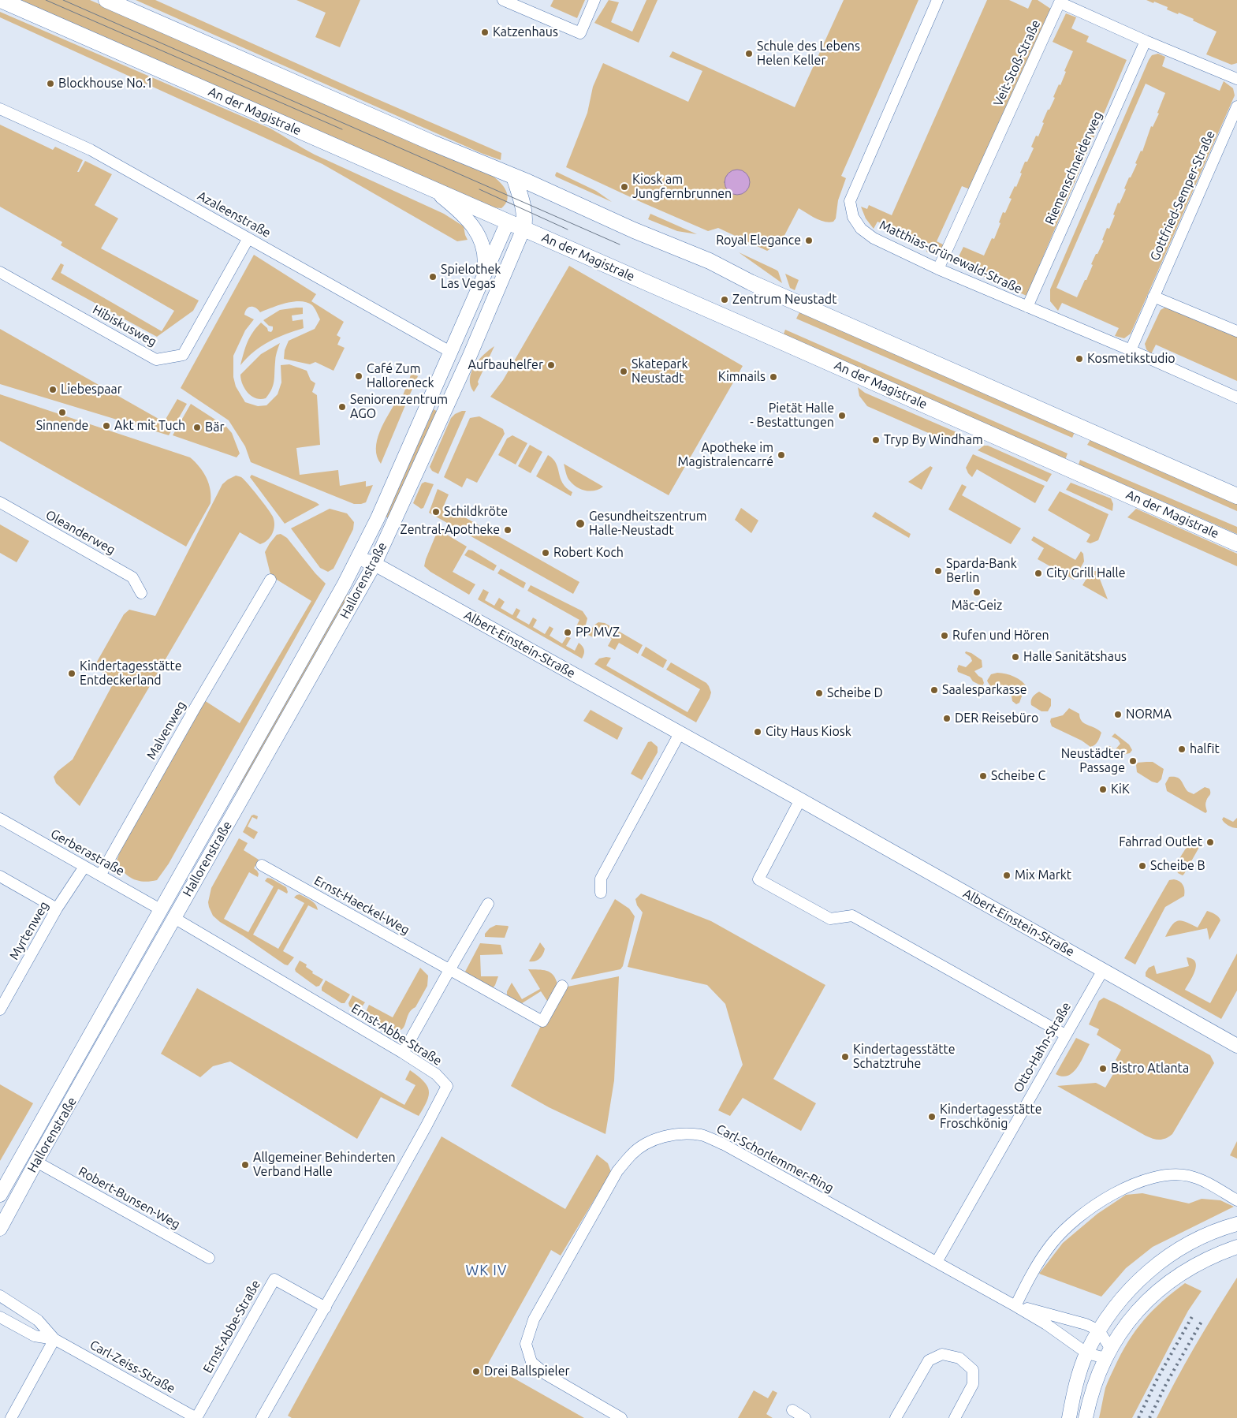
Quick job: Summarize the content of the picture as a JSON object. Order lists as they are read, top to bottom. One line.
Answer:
{"streets":{"main road":["An der Magistrale"],"street":["Veit-Stoß-Straße","Riemenschneiderweg","Gottfried-Semper-Straße","Azaleenstraße","Matthias-Grünewald-Straße","Hibiskusweg","Oleanderweg","Hallorenstraße","Albert-Einstein-Straße","Malvenweg","Gerberastraße","Ernst-Haeckel-Weg","Myrtenweg","Ernst-Abbe-Straße","Otto-Hahn-Straße","Carl-Schorlemmer-Ring","Robert-Bunsen-Weg","Carl-Zeiss-Straße"]},"crossings":[["Veit-Stoß-Straße","Riemenschneiderweg"],["Veit-Stoß-Straße","Matthias-Grünewald-Straße"],["An der Magistrale","Hallorenstraße"],["Riemenschneiderweg","Matthias-Grünewald-Straße"],["Gottfried-Semper-Straße","Matthias-Grünewald-Straße"],["Azaleenstraße","Hibiskusweg"],["Azaleenstraße","Hallorenstraße"],["Hallorenstraße","Albert-Einstein-Straße"],["Hallorenstraße","Gerberastraße"],["Hallorenstraße","Ernst-Abbe-Straße"],["Hallorenstraße","Robert-Bunsen-Weg"],["Albert-Einstein-Straße","Otto-Hahn-Straße"],["Malvenweg","Gerberastraße"],["Gerberastraße","Myrtenweg"],["Ernst-Abbe-Straße","Carl-Zeiss-Straße"],["Otto-Hahn-Straße","Carl-Schorlemmer-Ring"]],"districts":["WK IV"],"places":["Katzenhaus","Schule des Lebens Helen Keller","Blockhouse No.1","Kiosk am Jungfernbrunnen","Royal Elegance","Spielothek Las Vegas","Zentrum Neustadt","Kosmetikstudio","Aufbauhelfer","Skatepark Neustadt","Café Zum Halloreneck","Kimnails","Liebespaar","Seniorenzentrum AGO","Sinnende","Pietät Halle - Bestattungen","Akt mit Tuch","Bär","Tryp By Windham","Apotheke im Magistralencarré","Schildkröte","Gesundheitszentrum Halle-Neustadt","Zentral-Apotheke","Robert Koch","Sparda-Bank Berlin","City Grill Halle","Mäc-Geiz","PP MVZ","Rufen und Hören","Halle Sanitätshaus","Kindertagesstätte Entdeckerland","Saalesparkasse","Scheibe D","NORMA","DER Reisebüro","City Haus Kiosk","halfit","Neustädter Passage","Scheibe C","KiK","Fahrrad Outlet","Scheibe B","Mix Markt","Kindertagesstätte Schatztruhe","Bistro Atlanta","Kindertagesstätte Froschkönig","Allgemeiner Behinderten Verband Halle","Drei Ballspieler"]}
